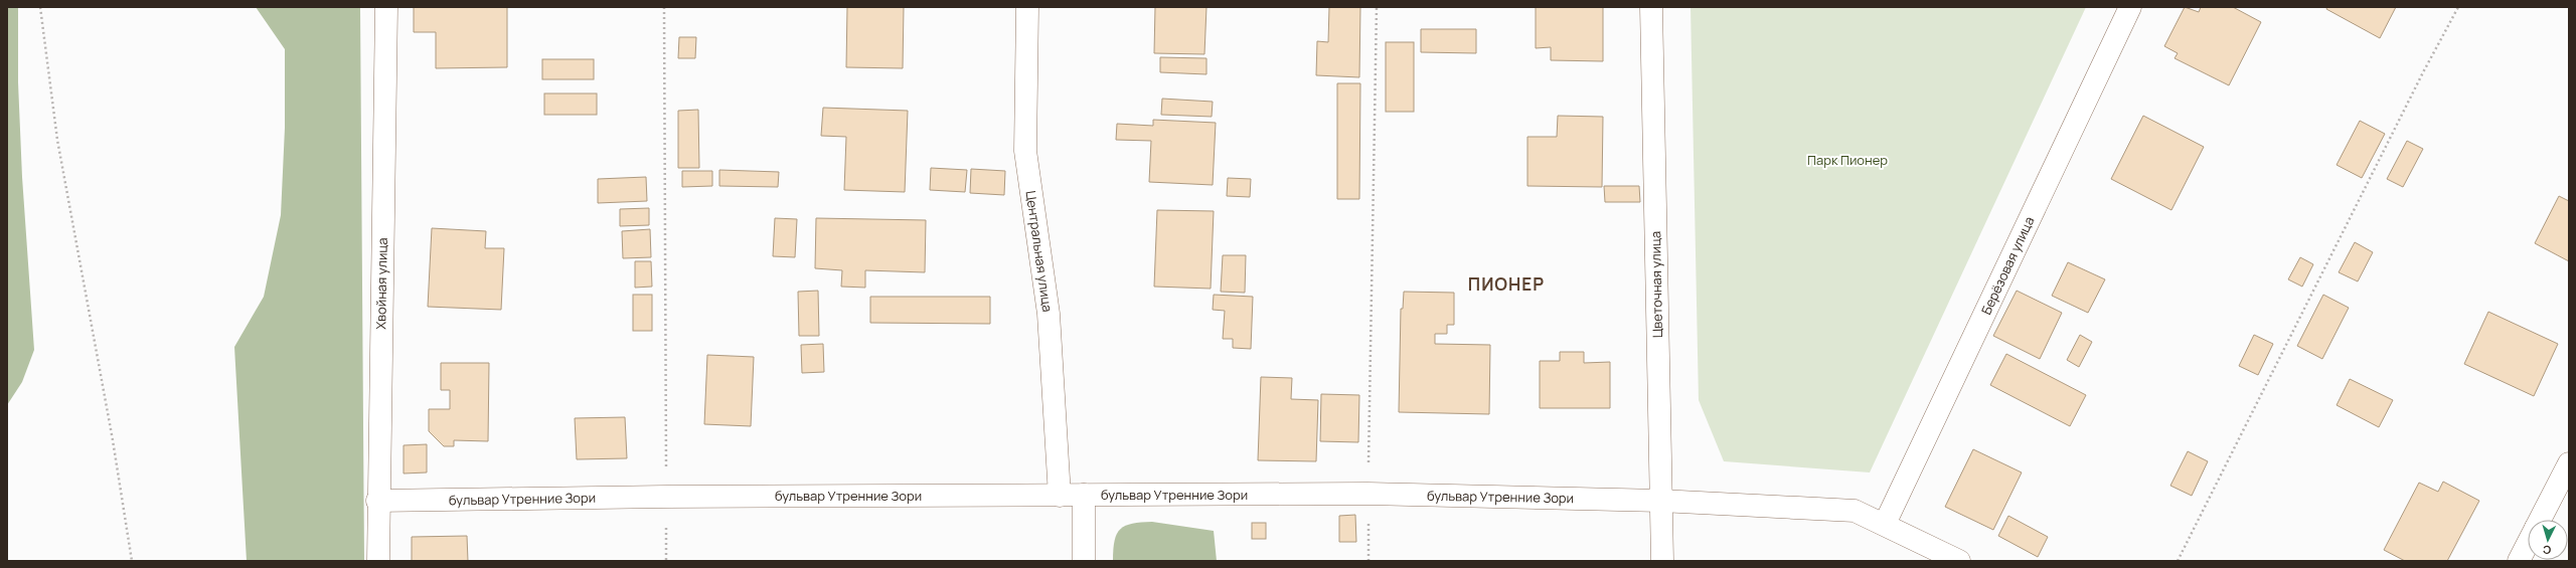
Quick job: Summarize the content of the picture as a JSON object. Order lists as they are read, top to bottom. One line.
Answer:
{"streets":{"street":["Центральная улица","Берёзовая улица","Хвойная улица","Цветочная улица","бульвар Утренние Зори"]},"crossings":[["Центральная улица","бульвар Утренние Зори"],["Берёзовая улица","бульвар Утренние Зори"],["Хвойная улица","бульвар Утренние Зори"],["Цветочная улица","бульвар Утренние Зори"]],"districts":["ПИОНЕР"],"parks":["Парк Пионер"],"north":"bottom"}
